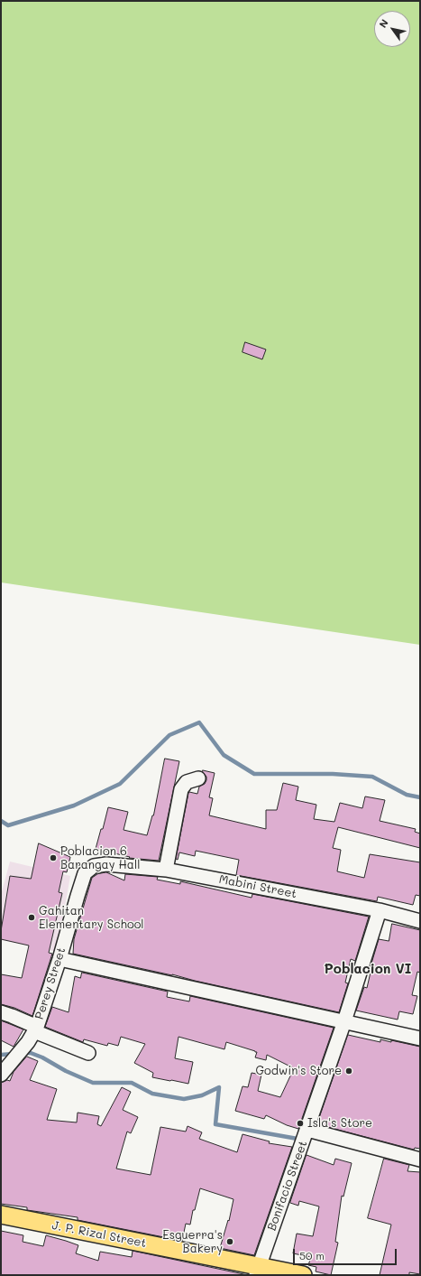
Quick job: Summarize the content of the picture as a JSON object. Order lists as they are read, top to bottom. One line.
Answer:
{"streets":{"main road":["J. P. Rizal Street"],"street":["Mabini Street","Perey Street","Bonifacio Street"]},"crossings":[["Mabini Street","Perey Street"],["Mabini Street","Bonifacio Street"],["Bonifacio Street","J. P. Rizal Street"]],"districts":["Poblacion VI"],"places":["Poblacion 6 Barangay Hall","Gahitan Elementary School","Godwin's Store","Isla's Store","Esguerra's Bakery"],"scale_bar":"50 m","north":"top left"}
